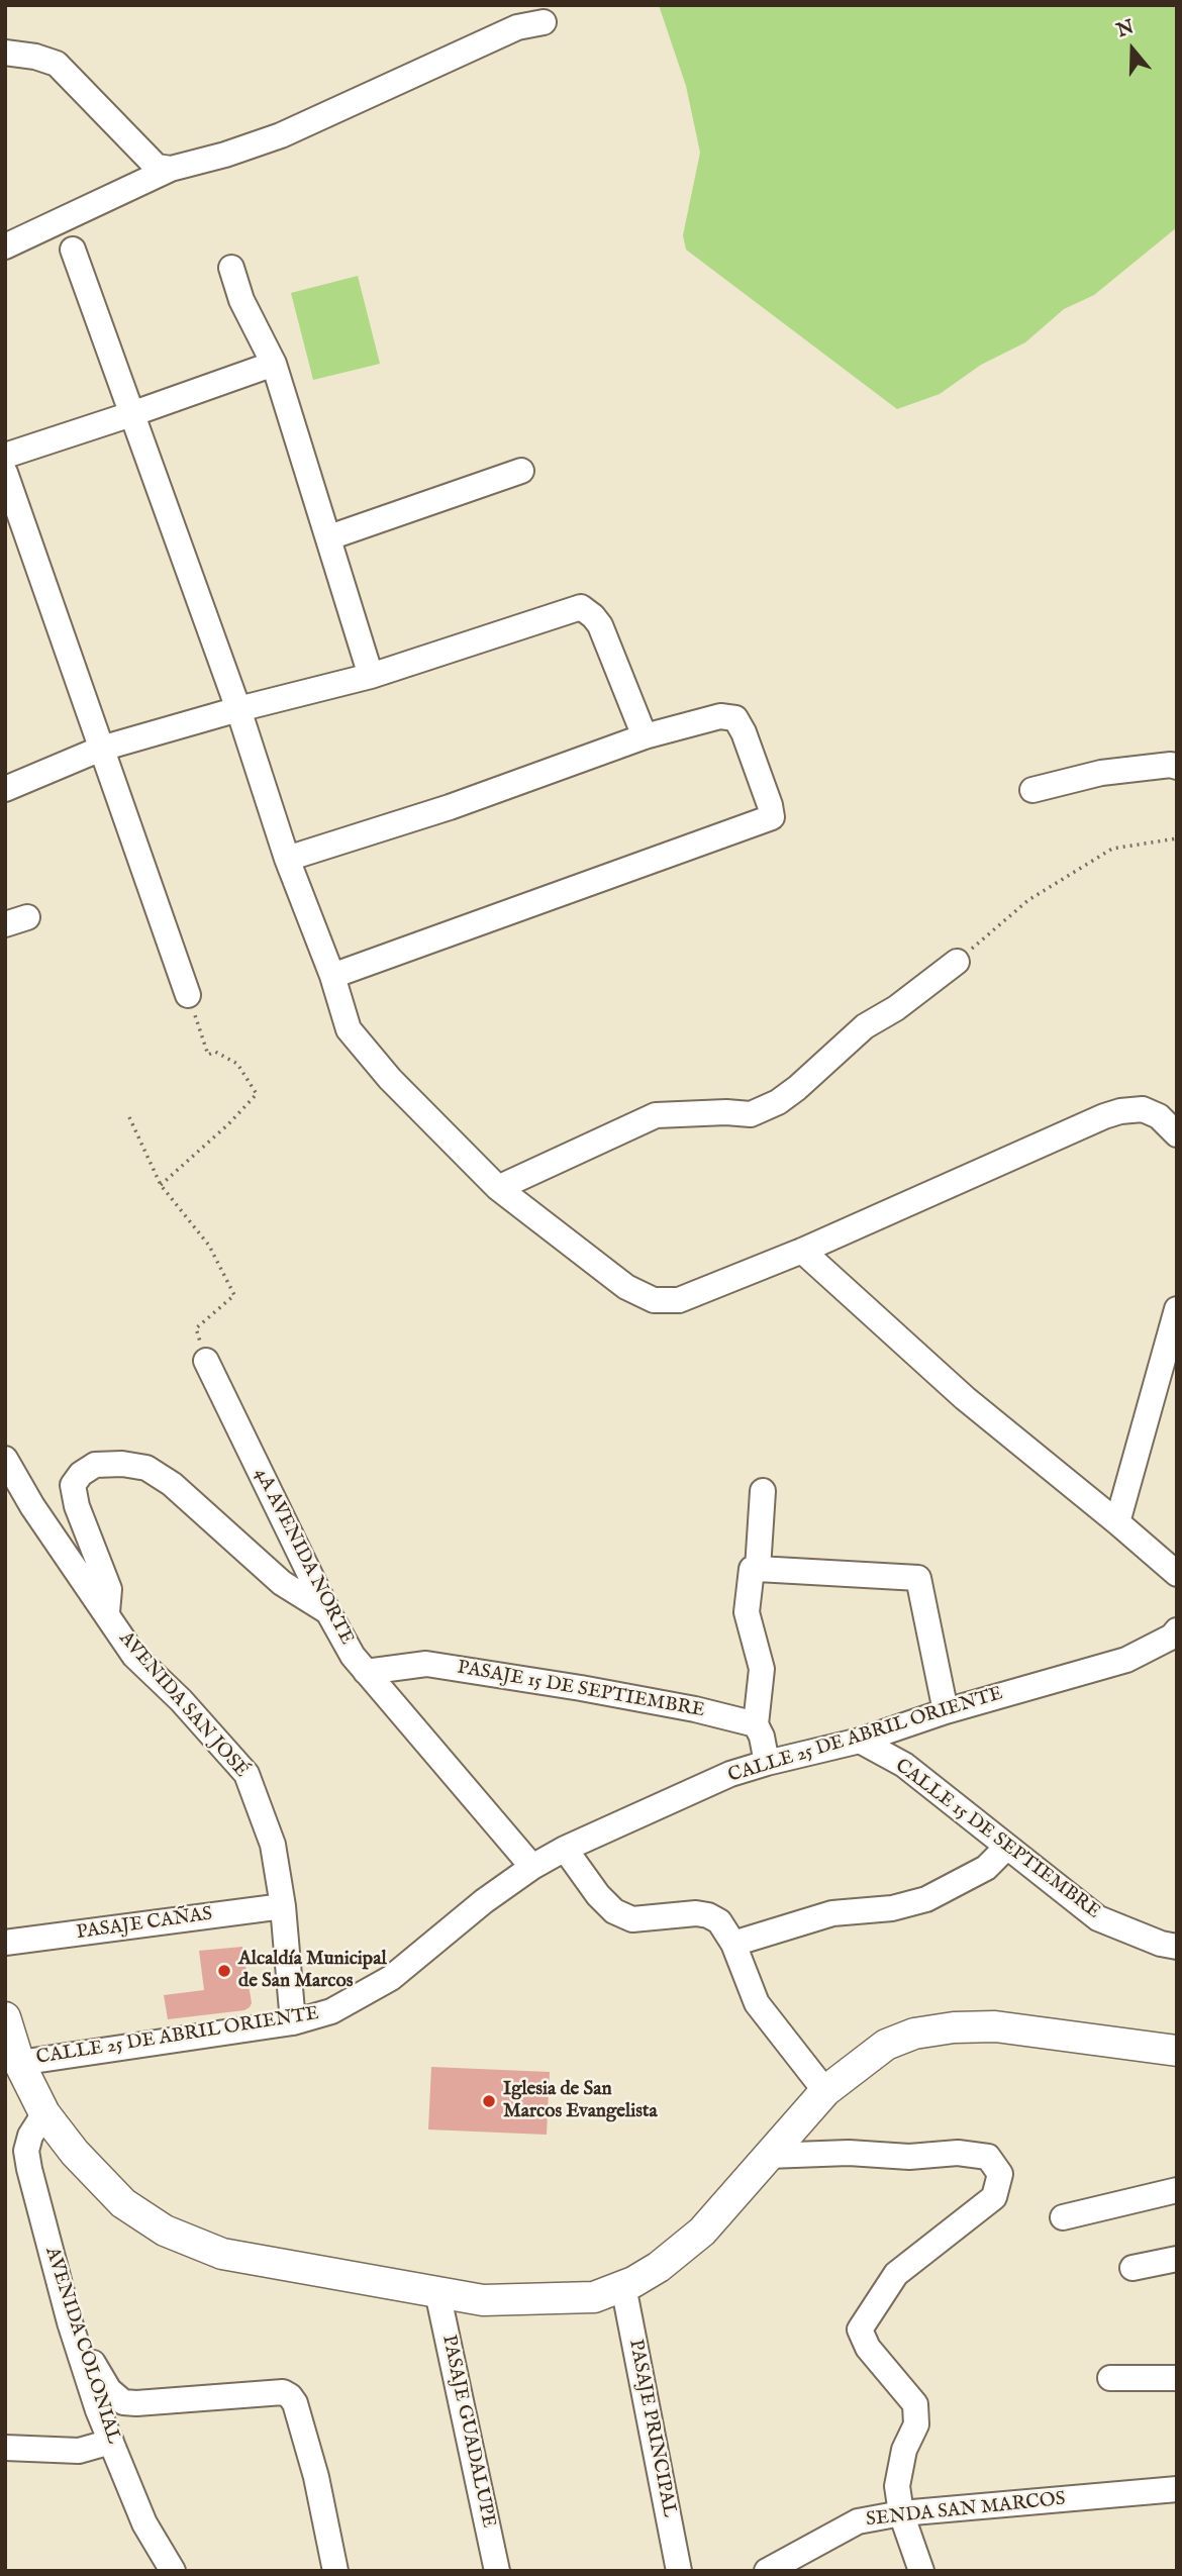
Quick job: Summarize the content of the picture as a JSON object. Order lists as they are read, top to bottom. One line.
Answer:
{"streets":{"street":["4A AVENIDA NORTE","PASAJE 15 DE SEPTIEMBRE","AVENIDA SAN JOSÉ","CALLE 25 DE ABRIL ORIENTE","CALLE 15 DE SEPTIEMBRE","PASAJE CAÑAS","AVENIDA COLONIAL","PASAJE PRINCIPAL","PASAJE GUADALUPE","SENDA SAN MARCOS"]},"crossings":[["4A AVENIDA NORTE","PASAJE 15 DE SEPTIEMBRE"],["4A AVENIDA NORTE","CALLE 25 DE ABRIL ORIENTE"],["AVENIDA SAN JOSÉ","CALLE 25 DE ABRIL ORIENTE"],["AVENIDA SAN JOSÉ","PASAJE CAÑAS"],["CALLE 25 DE ABRIL ORIENTE","CALLE 15 DE SEPTIEMBRE"]],"places":["Alcaldía Municipal de San Marcos","Iglesia de San Marcos Evangelista"],"north":"top"}
